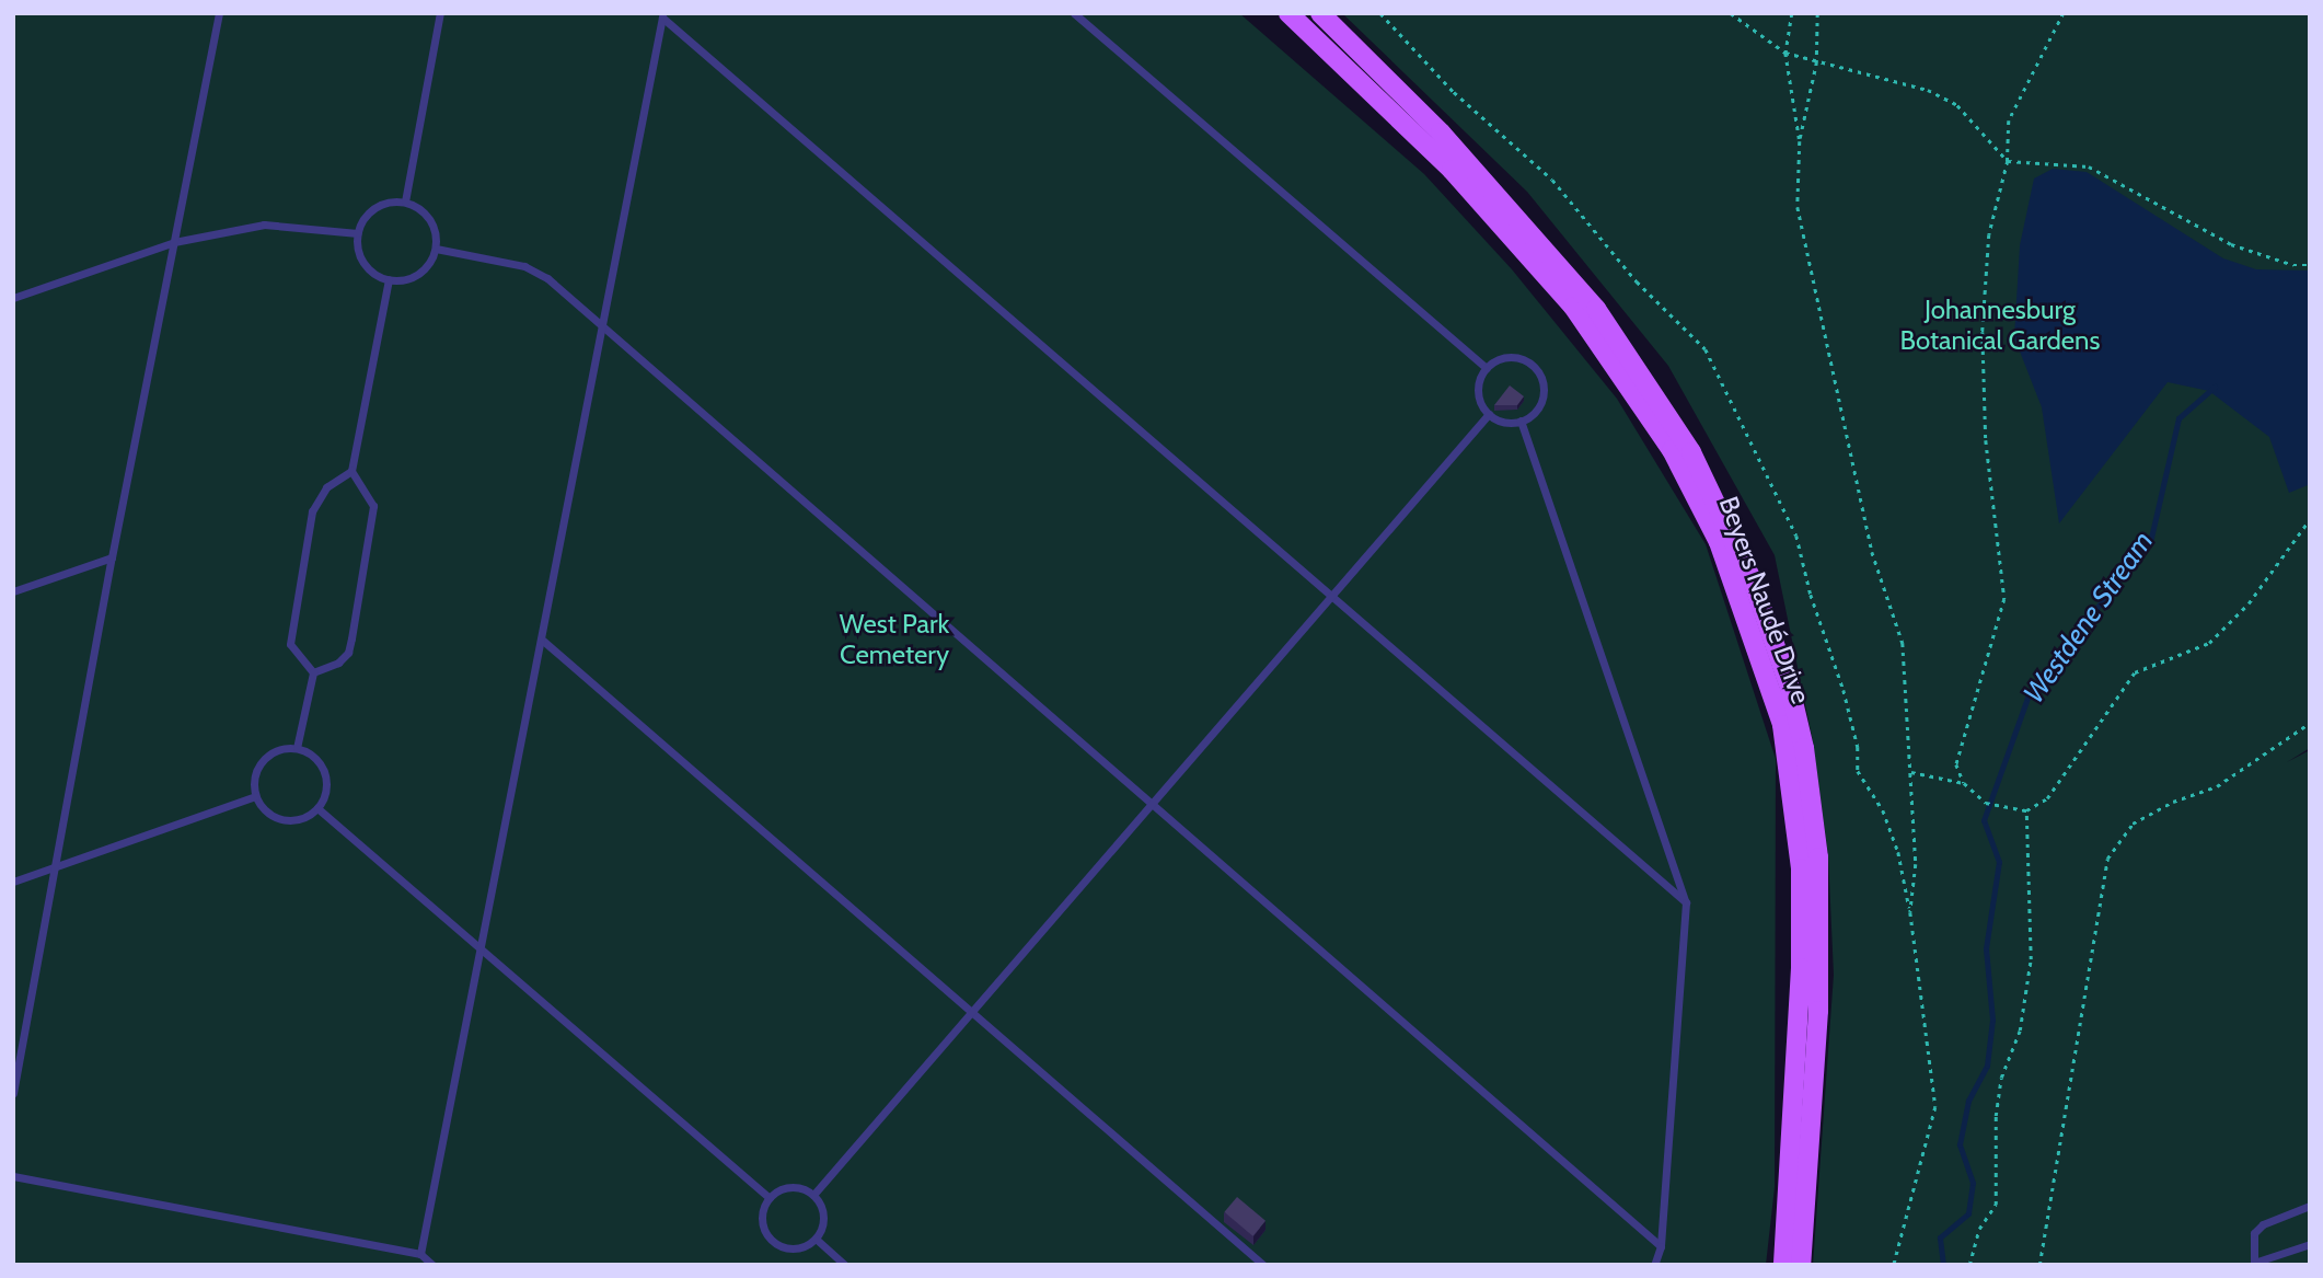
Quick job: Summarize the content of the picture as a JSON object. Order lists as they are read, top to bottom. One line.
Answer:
{"streets":{"main road":["Beyers Naudé Drive"]},"water":["Westdene Stream"],"parks":["Johannesburg Botanical Gardens","West Park Cemetery"]}
